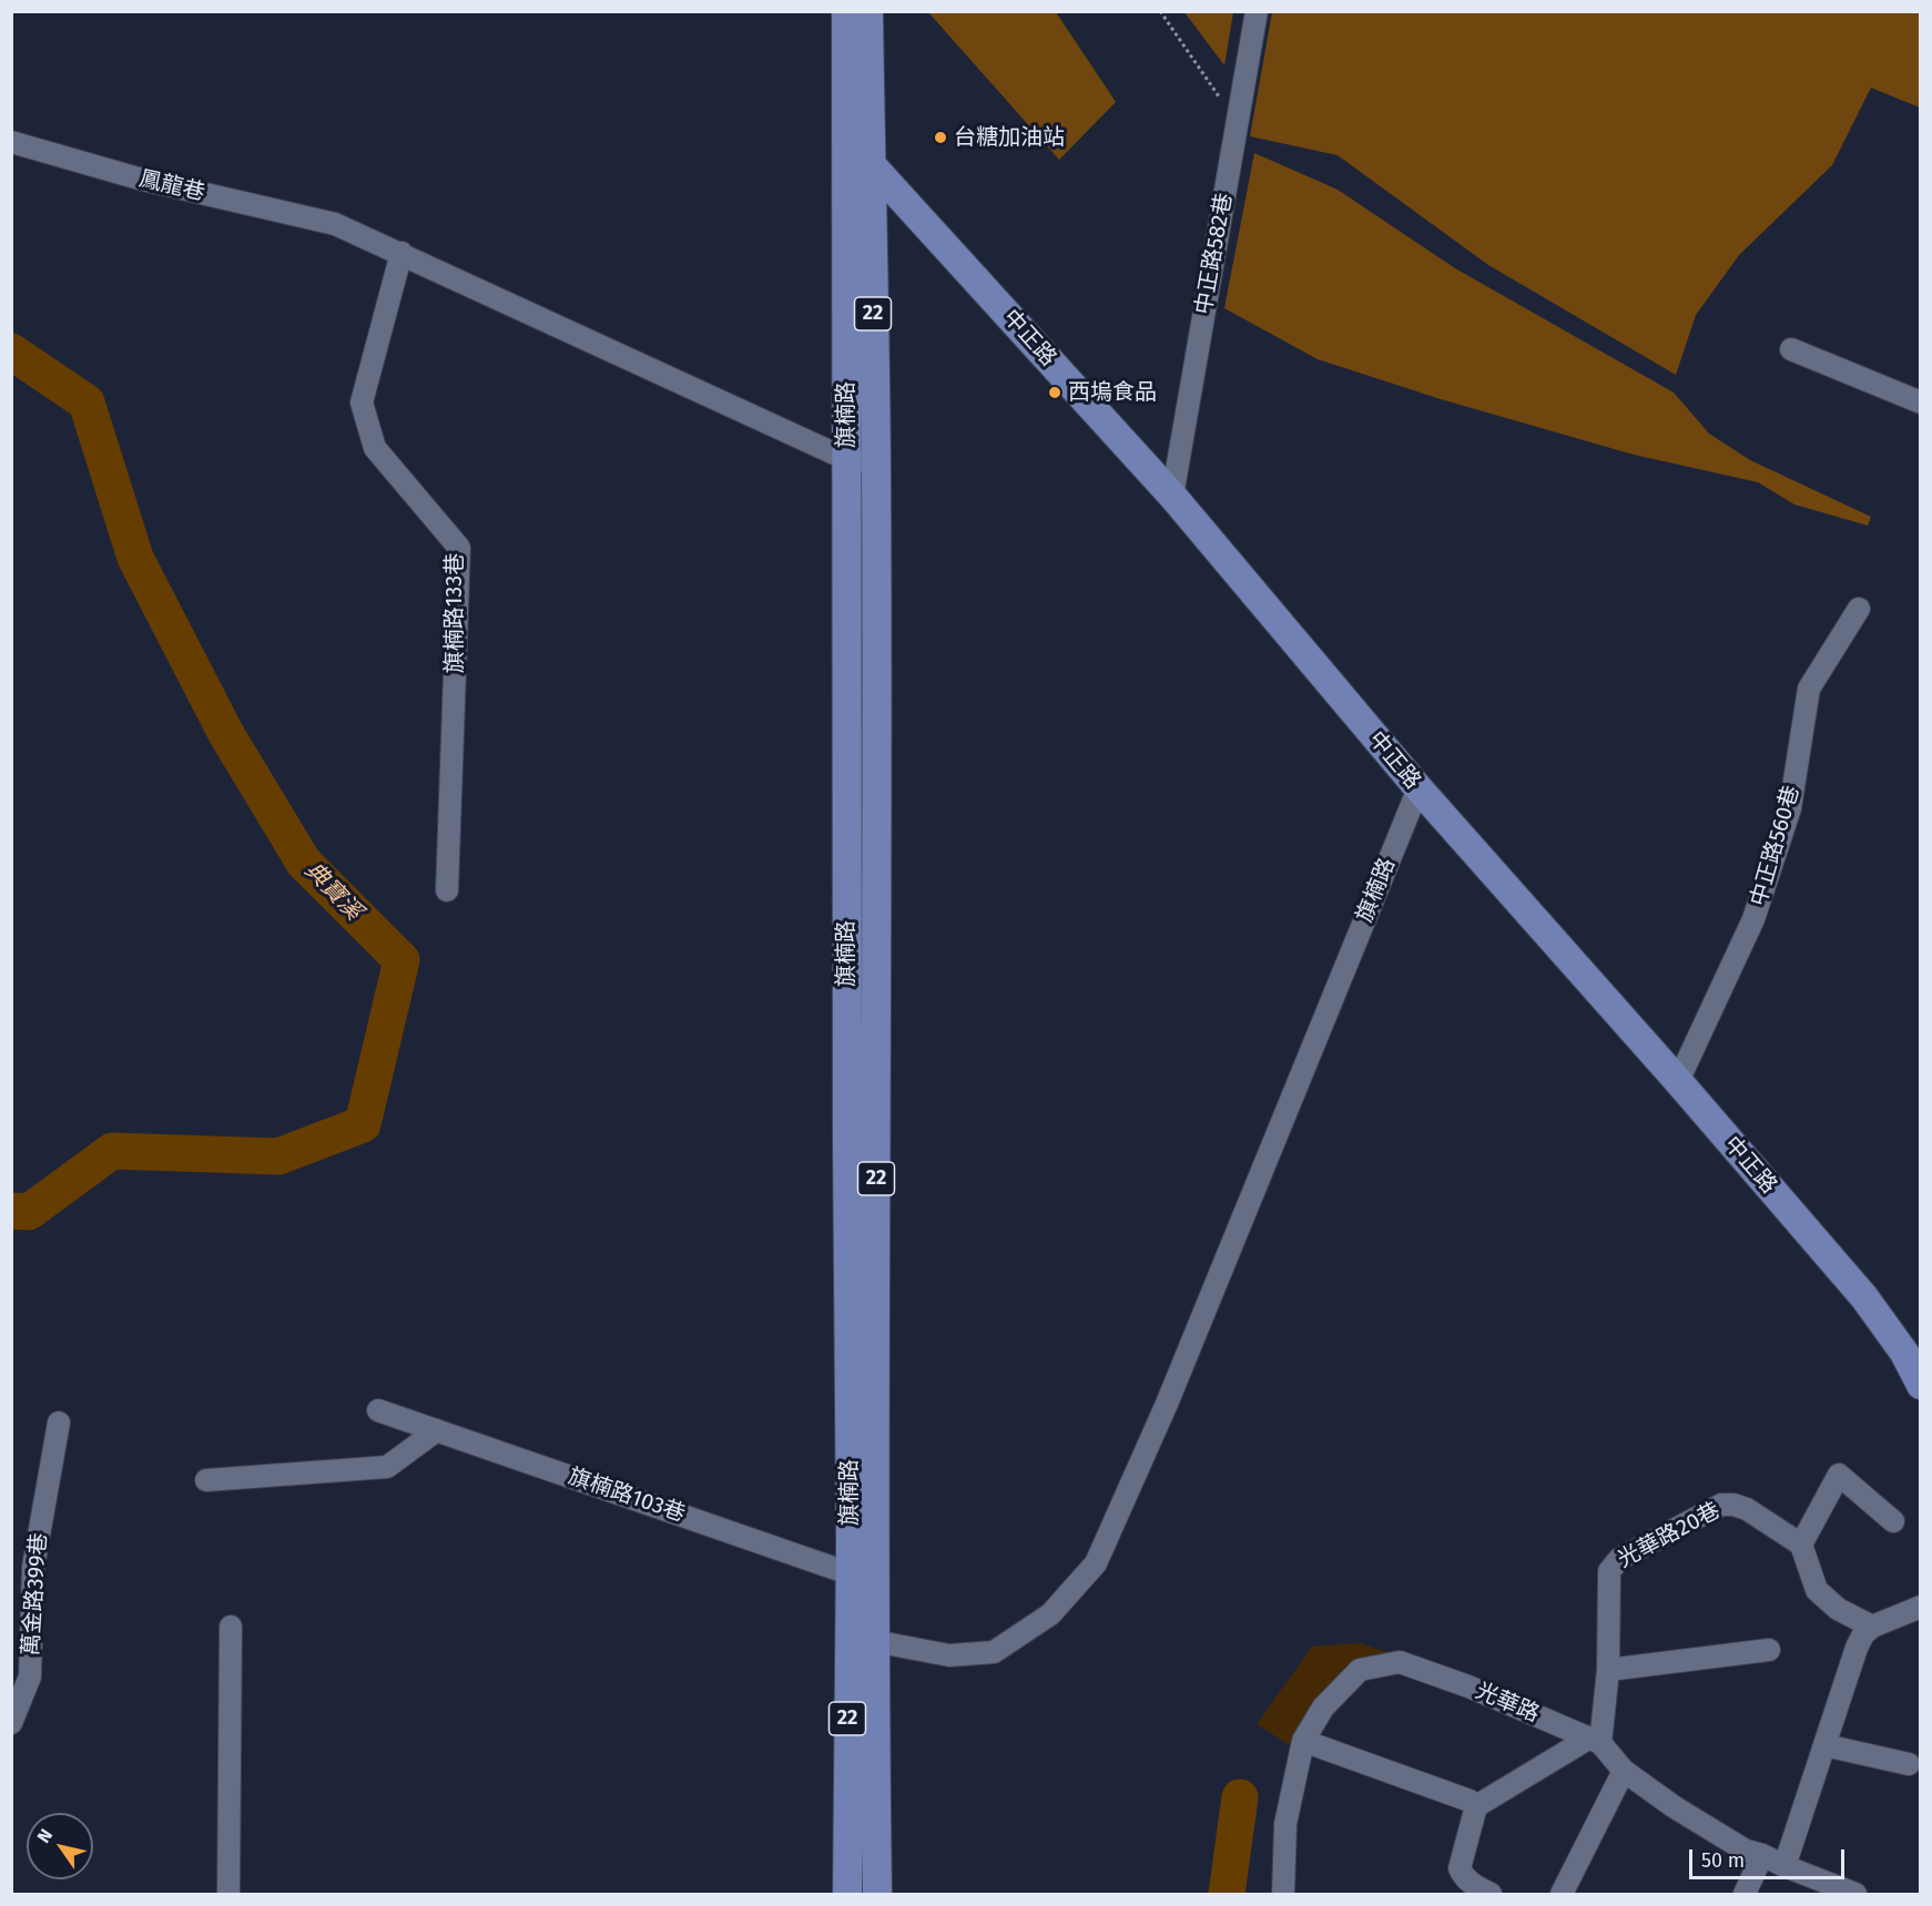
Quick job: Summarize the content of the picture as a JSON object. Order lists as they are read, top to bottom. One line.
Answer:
{"streets":{"main road":["22","中正路","旗楠路"],"street":["鳳龍巷","中正路582巷","旗楠路133巷","中正路560巷","旗楠路103巷","光華路20巷","萬金路399巷","光華路"]},"crossings":[["鳳龍巷","旗楠路133巷"],["中正路582巷","中正路"],["中正路","旗楠路"],["中正路","中正路560巷"],["旗楠路","旗楠路103巷"],["光華路20巷","光華路"]],"water":["典寶溪"],"places":["台糖加油站","西塢食品"],"scale_bar":"50 m","north":"top left"}
